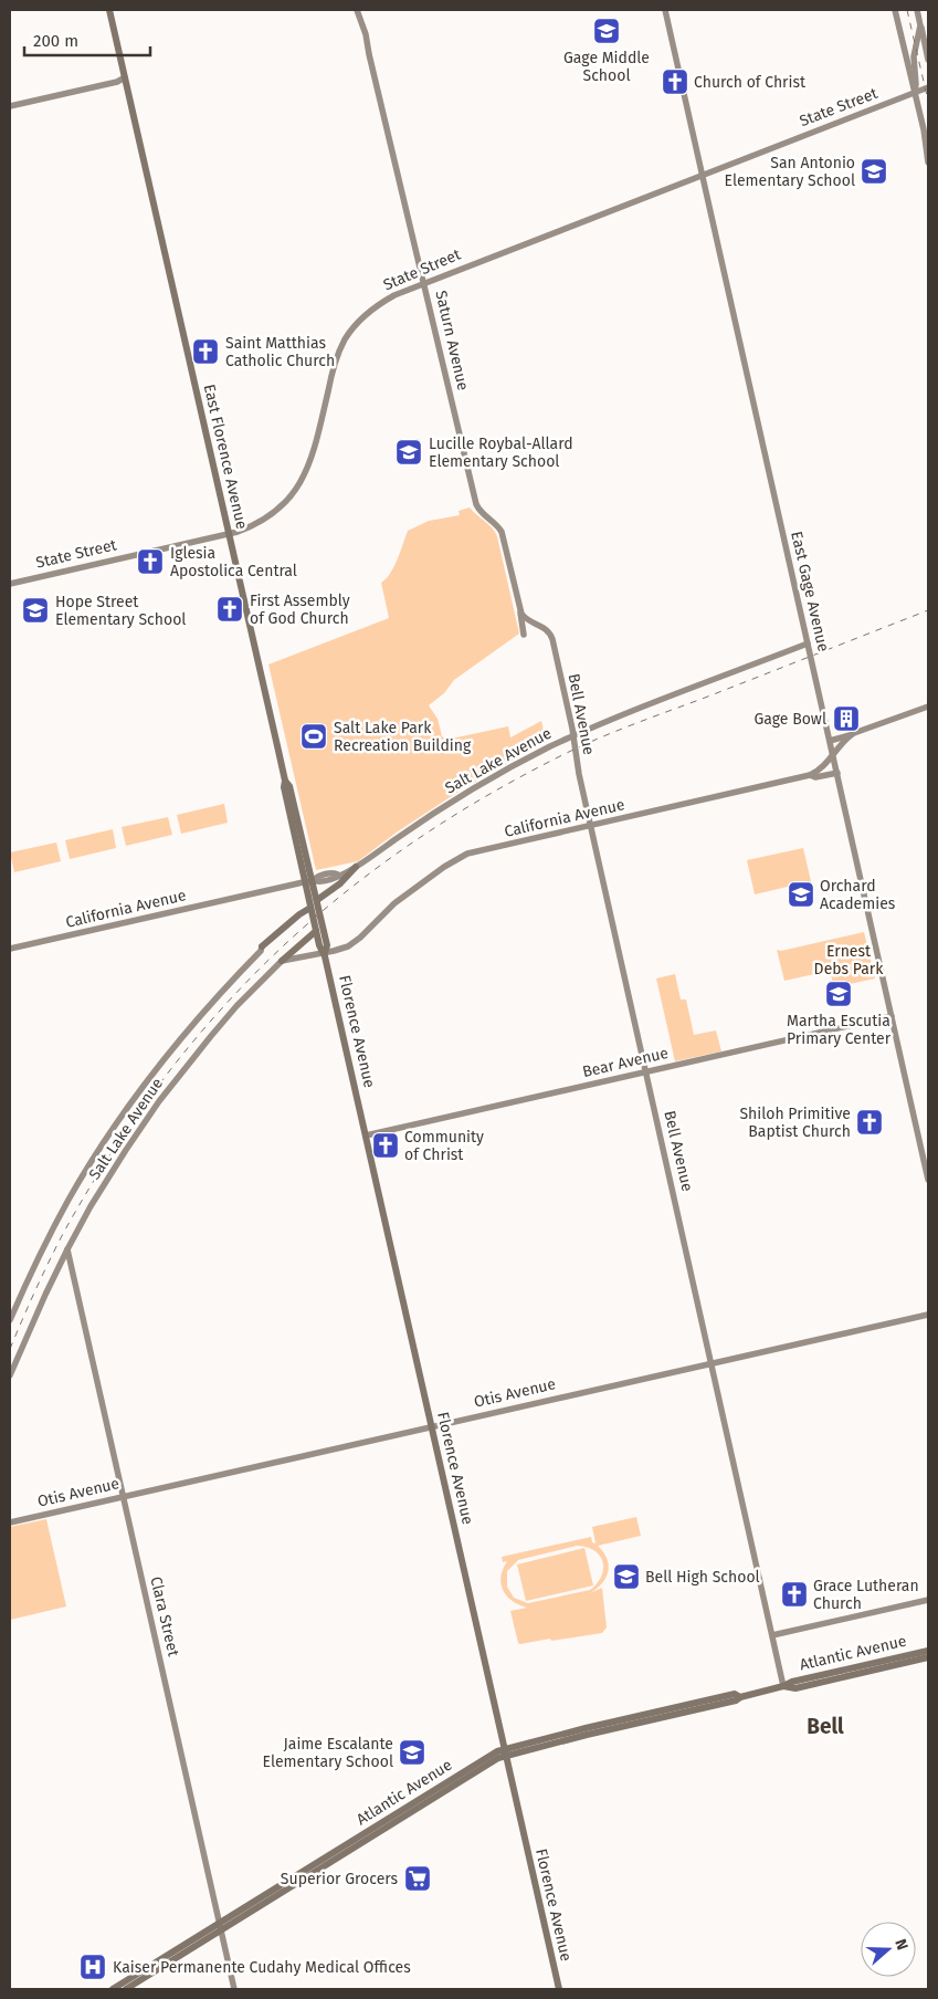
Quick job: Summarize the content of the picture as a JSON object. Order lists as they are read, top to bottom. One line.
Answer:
{"streets":{"main road":["East Florence Avenue","Florence Avenue","Atlantic Avenue"],"street":["State Street","Saturn Avenue","East Gage Avenue","Bell Avenue","Salt Lake Avenue","California Avenue","Bear Avenue","Otis Avenue","Clara Street"]},"crossings":[["State Street","Saturn Avenue"],["State Street","East Florence Avenue"],["State Street","East Gage Avenue"],["Saturn Avenue","Bell Avenue"],["East Florence Avenue","Salt Lake Avenue"],["East Florence Avenue","California Avenue"],["East Florence Avenue","Florence Avenue"],["East Gage Avenue","Salt Lake Avenue"],["East Gage Avenue","California Avenue"],["East Gage Avenue","Bear Avenue"],["Bell Avenue","Salt Lake Avenue"],["Bell Avenue","California Avenue"],["Bell Avenue","Bear Avenue"],["Bell Avenue","Otis Avenue"],["Bell Avenue","Atlantic Avenue"],["Salt Lake Avenue","California Avenue"],["Salt Lake Avenue","Clara Street"],["California Avenue","Florence Avenue"],["Florence Avenue","Bear Avenue"],["Florence Avenue","Otis Avenue"],["Florence Avenue","Atlantic Avenue"],["Otis Avenue","Clara Street"],["Clara Street","Atlantic Avenue"]],"districts":["Bell"],"parks":["Ernest Debs Park"],"places":{"school or university":["Gage Middle School","San Antonio Elementary School","Lucille Roybal-Allard Elementary School","Hope Street Elementary School","Orchard Academies","Martha Escutia Primary Center","Bell High School","Jaime Escalante Elementary School"],"church":["Church of Christ","Saint Matthias Catholic Church","Iglesia Apostolica Central","First Assembly of God Church","Shiloh Primitive Baptist Church","Community of Christ","Grace Lutheran Church"],"building":["Gage Bowl"],"sports":["Salt Lake Park Recreation Building"],"supermarket":["Superior Grocers"],"hospital":["Kaiser Permanente Cudahy Medical Offices"]},"scale_bar":"200 m","north":"right"}
